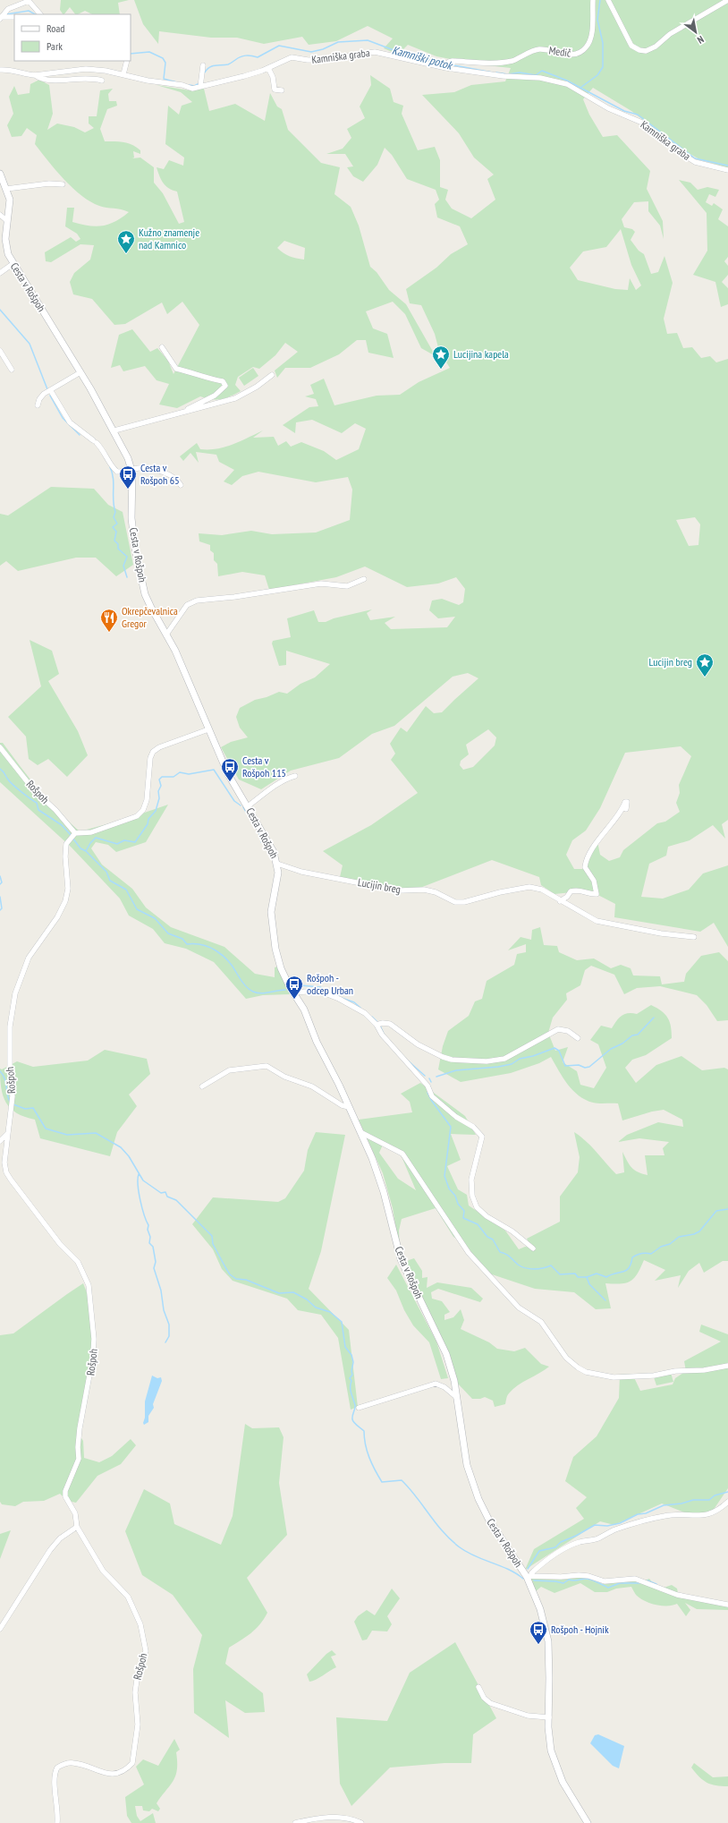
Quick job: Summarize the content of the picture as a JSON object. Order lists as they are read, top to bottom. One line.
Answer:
{"streets":{"street":["Medič","Kamniška graba","Cesta v Rošpoh","Rošpoh","Lucijin breg"]},"crossings":[["Medič","Kamniška graba"],["Cesta v Rošpoh","Lucijin breg"]],"water":["Kamniški potok"],"places":{"place":["Kužno znamenje nad Kamnico","Lucijina kapela","Lucijin breg"],"bus stop":["Cesta v Rošpoh 65","Cesta v Rošpoh 115","Rošpoh - odcep Urban","Rošpoh - Hojnik"],"restaurant":["Okrepčevalnica Gregor"]},"legend":["Road","Park"],"north":"bottom right"}
